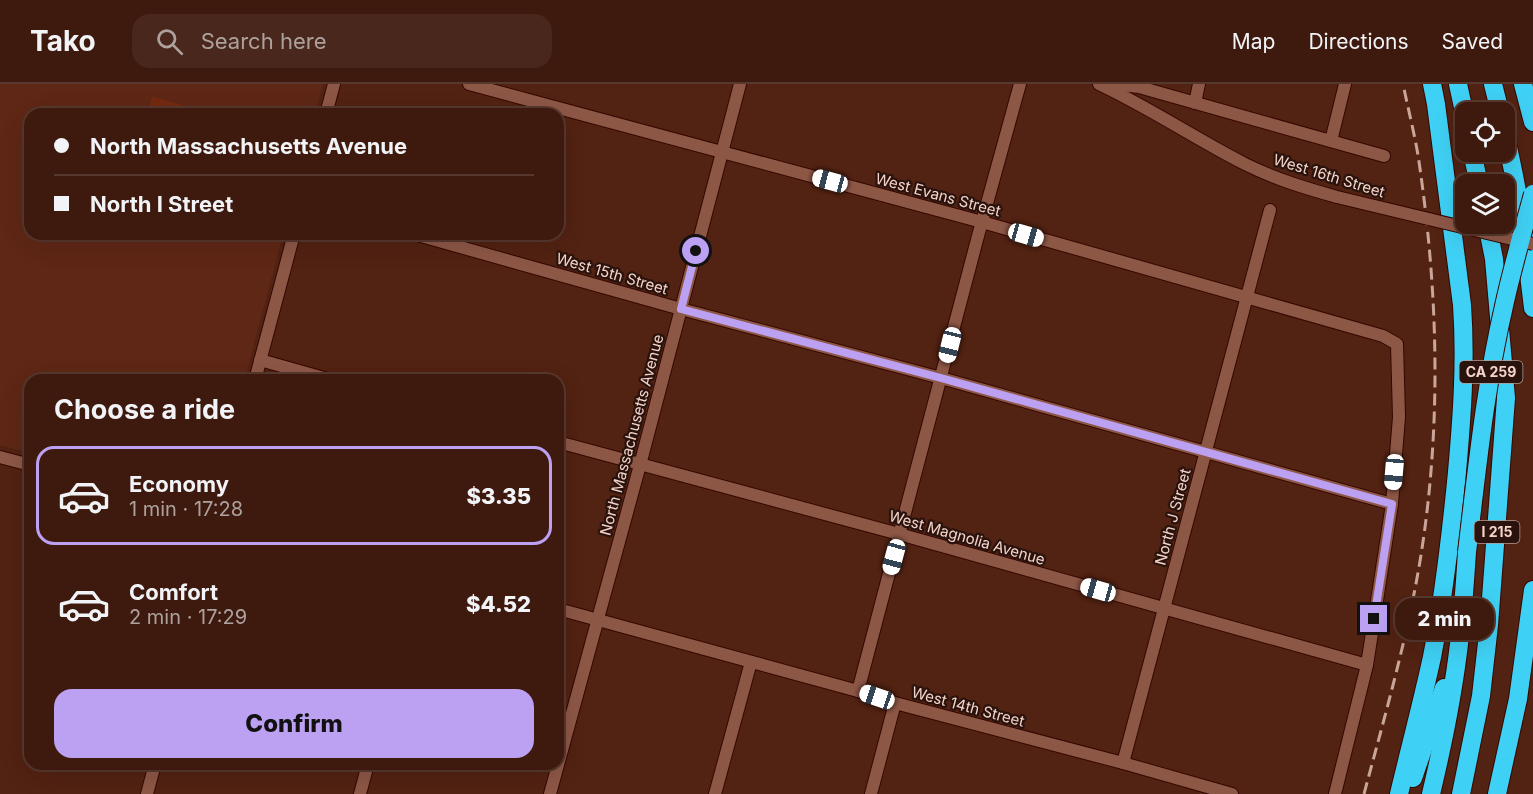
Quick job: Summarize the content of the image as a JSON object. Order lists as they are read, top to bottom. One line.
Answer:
{"streets":{"highway":["CA 259","I 215"],"street":["West 16th Street","West Evans Street","West 15th Street","North Massachusetts Avenue","North J Street","West Magnolia Avenue","West 14th Street"]},"crossings":[["West Evans Street","West 15th Street"],["West Evans Street","North Massachusetts Avenue"],["West Evans Street","North J Street"],["West 15th Street","North Massachusetts Avenue"],["West 15th Street","North J Street"],["North Massachusetts Avenue","West Magnolia Avenue"],["North Massachusetts Avenue","West 14th Street"],["North J Street","West Magnolia Avenue"],["North J Street","West 14th Street"]],"page":{"header":"Tako","search":"Search here","nav":["Map","Directions","Saved"],"banner":["North Massachusetts Avenue","North I Street"],"heading":"Choose a ride","list":[{"name":"Economy","note":"1 min · 17:28","value":"$3.35"},{"name":"Comfort","note":"2 min · 17:29","value":"$4.52"}],"bubble":"2 min","buttons":"Confirm"}}
